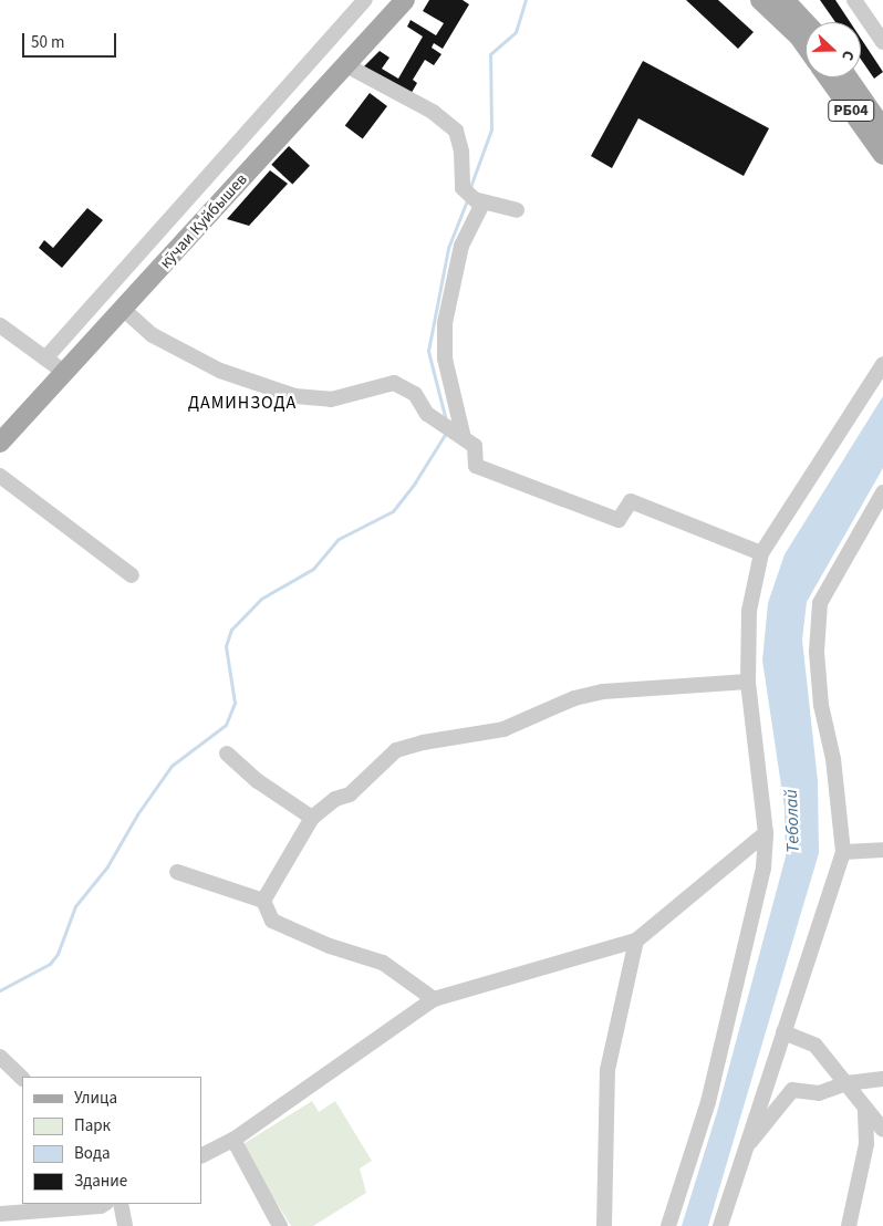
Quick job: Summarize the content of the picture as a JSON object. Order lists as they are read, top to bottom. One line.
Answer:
{"streets":{"main road":["РБ04","кӯчаи Куйбышев"]},"districts":["ДАМИНЗОДА"],"water":["Теболай"],"legend":["Улица","Парк","Вода","Здание"],"scale_bar":"50 m","north":"right"}
